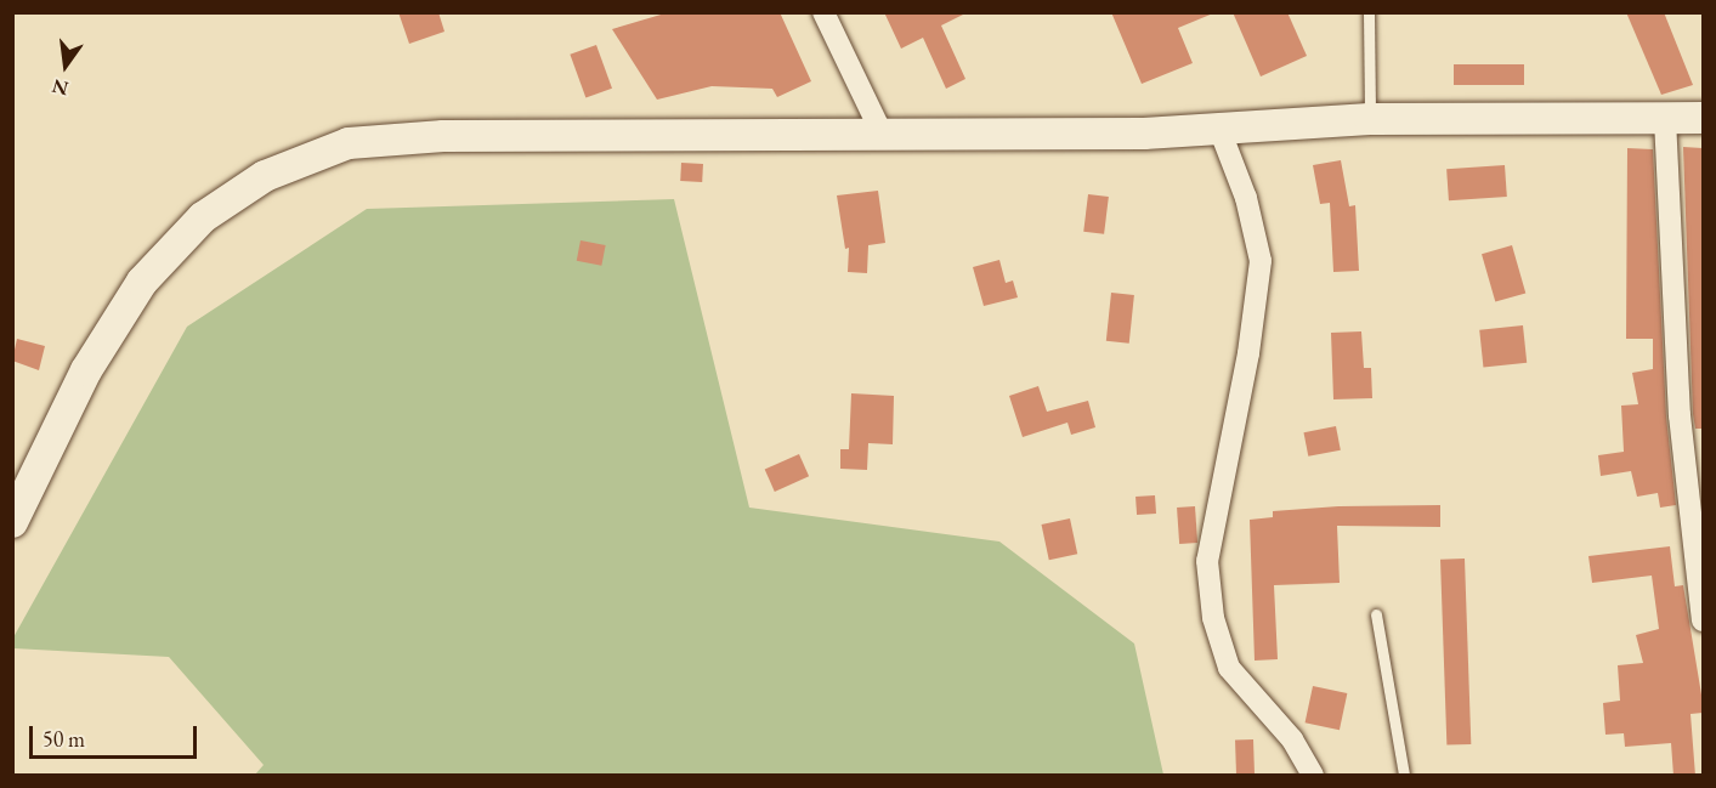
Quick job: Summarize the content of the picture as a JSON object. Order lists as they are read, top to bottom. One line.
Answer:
{"scale_bar":"50 m","north":"bottom"}
